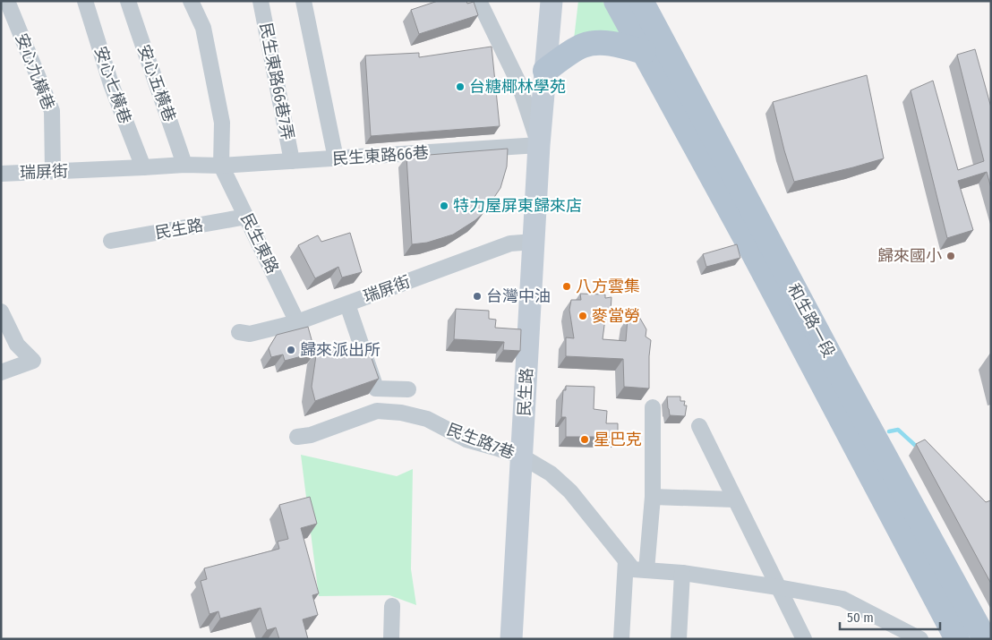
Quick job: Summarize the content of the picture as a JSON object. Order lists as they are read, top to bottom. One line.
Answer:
{"streets":{"main road":["和生路一段"],"street":["安心九橫巷","民生東路66巷7弄","安心五橫巷","安心七橫巷","民生東路66巷","瑞屏街","民生路","民生東路","民生路7巷"]},"crossings":[["安心九橫巷","瑞屏街"],["民生東路66巷7弄","民生東路66巷"],["安心五橫巷","瑞屏街"],["安心七橫巷","瑞屏街"],["民生東路66巷","瑞屏街"],["民生東路66巷","民生路"],["民生東路66巷","民生東路"],["瑞屏街","民生路"],["瑞屏街","民生東路"],["民生路","民生東路"],["民生路","民生路7巷"]],"places":["台糖椰林學苑","特力屋屏東歸來店","歸來國小","八方雲集","台灣中油","麥當勞","歸來派出所","星巴克"],"scale_bar":"50 m"}
